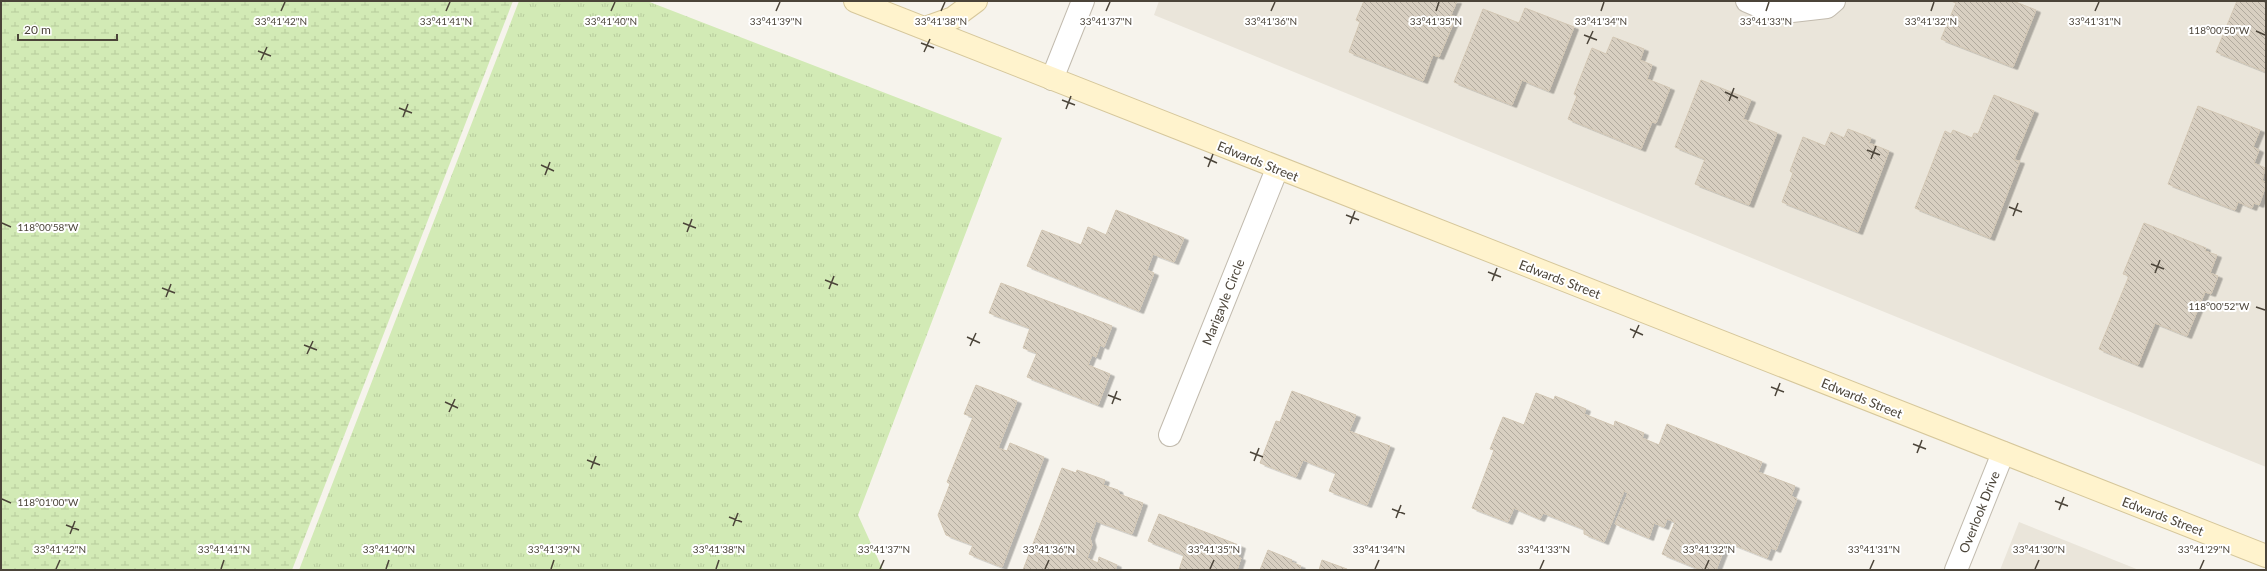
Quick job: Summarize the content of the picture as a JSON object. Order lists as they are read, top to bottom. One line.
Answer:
{"streets":{"main road":["Edwards Street"],"street":["Marigayle Circle","Overlook Drive"]},"crossings":[["Edwards Street","Marigayle Circle"],["Edwards Street","Overlook Drive"]],"scale_bar":"20 m","coordinates":["33°41'42\"N","33°41'41\"N","33°41'40\"N","33°41'39\"N","33°41'38\"N","33°41'37\"N","33°41'36\"N","33°41'35\"N","33°41'34\"N","33°41'33\"N","33°41'32\"N","33°41'31\"N","118°00'50\"W","118°00'58\"W","118°00'52\"W","118°01'00\"W","33°41'30\"N","33°41'29\"N"]}
